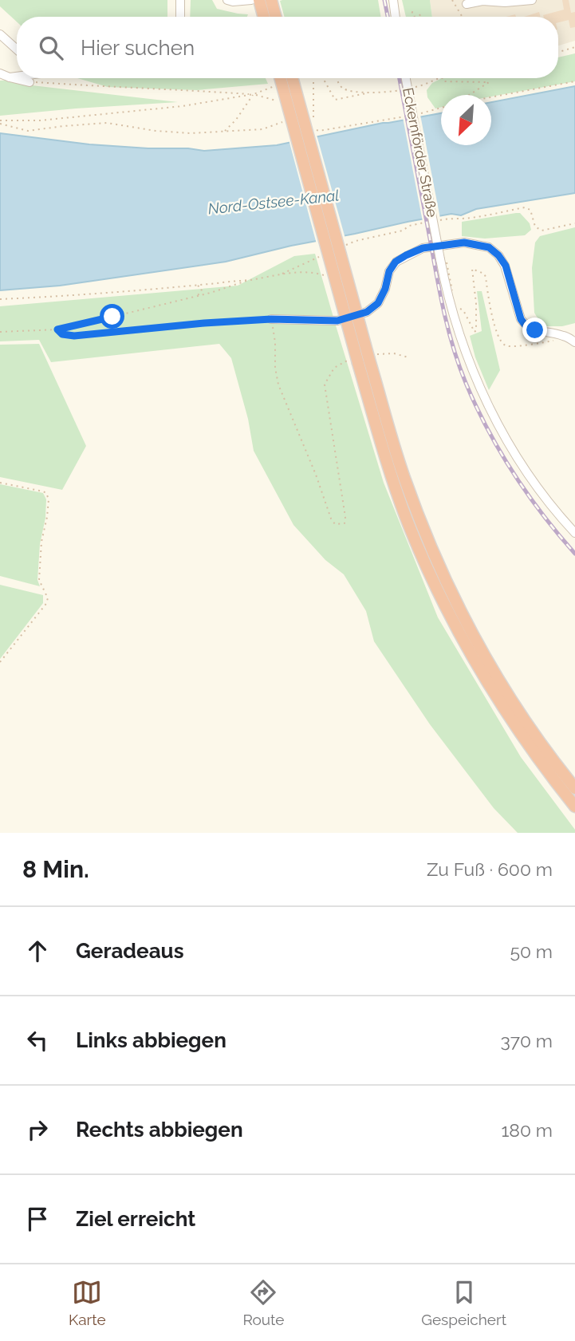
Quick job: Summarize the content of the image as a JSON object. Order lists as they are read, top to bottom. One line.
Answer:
{"streets":{"street":["Eckernförder Straße"]},"water":["Nord-Ostsee-Kanal"],"north":"bottom left","page":{"search":"Hier suchen","heading":["8 Min.","Zu Fuß · 600 m"],"list":[["Geradeaus","50 m"],["Links abbiegen","370 m"],["Rechts abbiegen","180 m"],"Ziel erreicht"],"nav":["Karte","Route","Gespeichert"]}}
